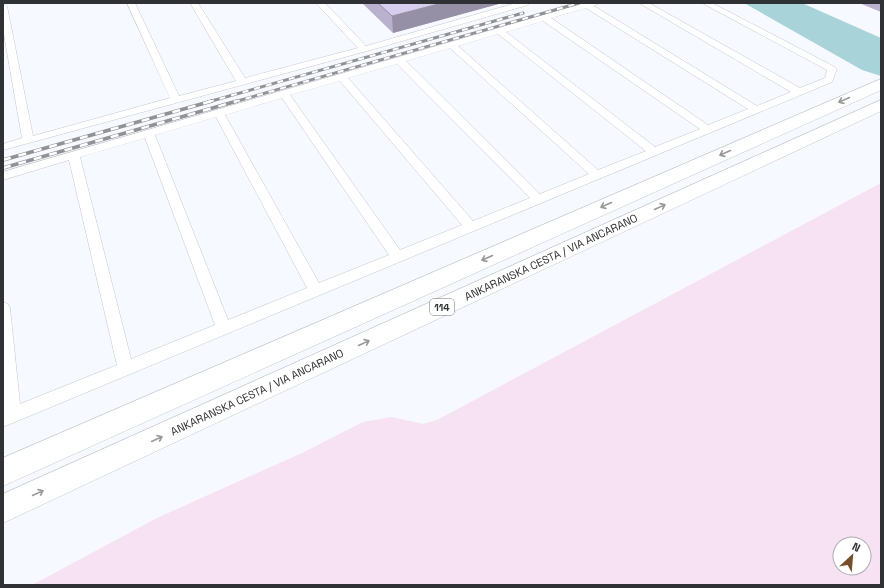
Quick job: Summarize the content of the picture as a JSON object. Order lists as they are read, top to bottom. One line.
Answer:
{"streets":{"main road":["ANKARANSKA CESTA / VIA ANCARANO","114"]},"crossings":[["ANKARANSKA CESTA / VIA ANCARANO","114"]],"north":"top right"}
